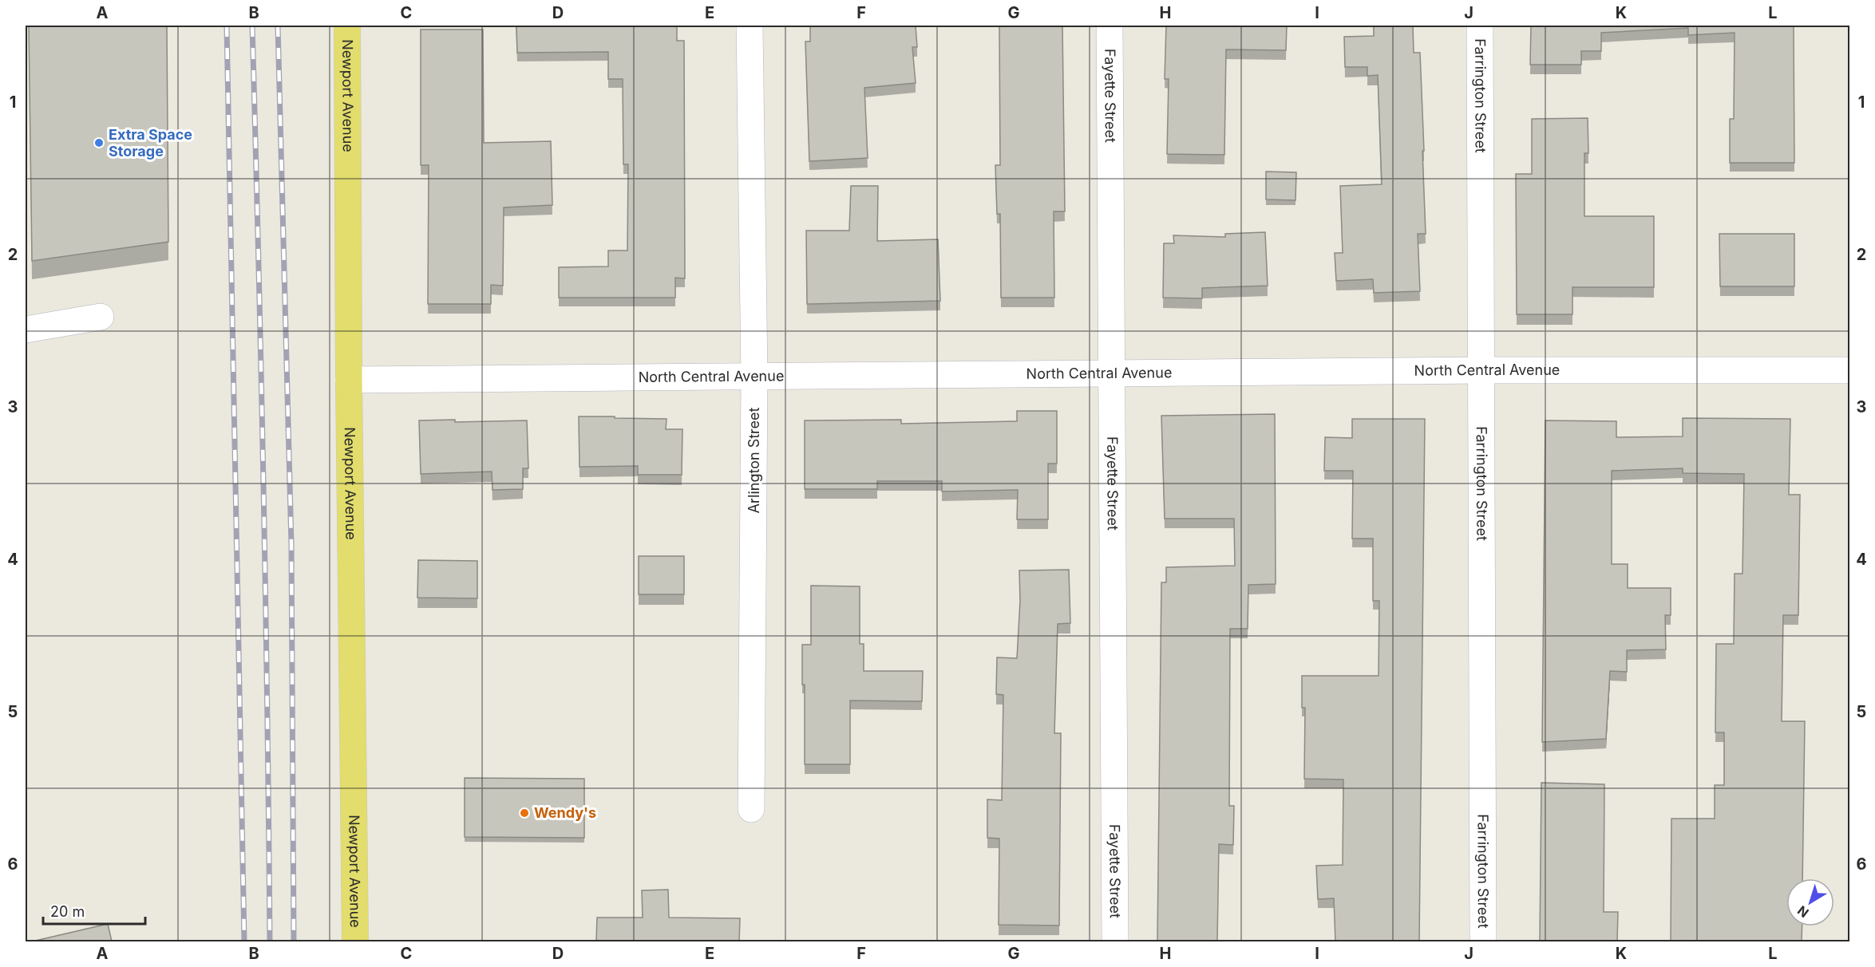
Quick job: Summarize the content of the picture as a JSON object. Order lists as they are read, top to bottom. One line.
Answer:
{"streets":{"main road":["Newport Avenue"],"street":["Fayette Street","Farrington Street","North Central Avenue","Arlington Street"]},"crossings":[["Newport Avenue","North Central Avenue"],["Fayette Street","North Central Avenue"],["Farrington Street","North Central Avenue"],["North Central Avenue","Arlington Street"]],"places":["Extra Space Storage","Wendy's"],"scale_bar":"20 m","north":"bottom left","grid":{"columns":["A","B","C","D","E","F","G","H","I","J","K","L"],"rows":["1","2","3","4","5","6"]}}
